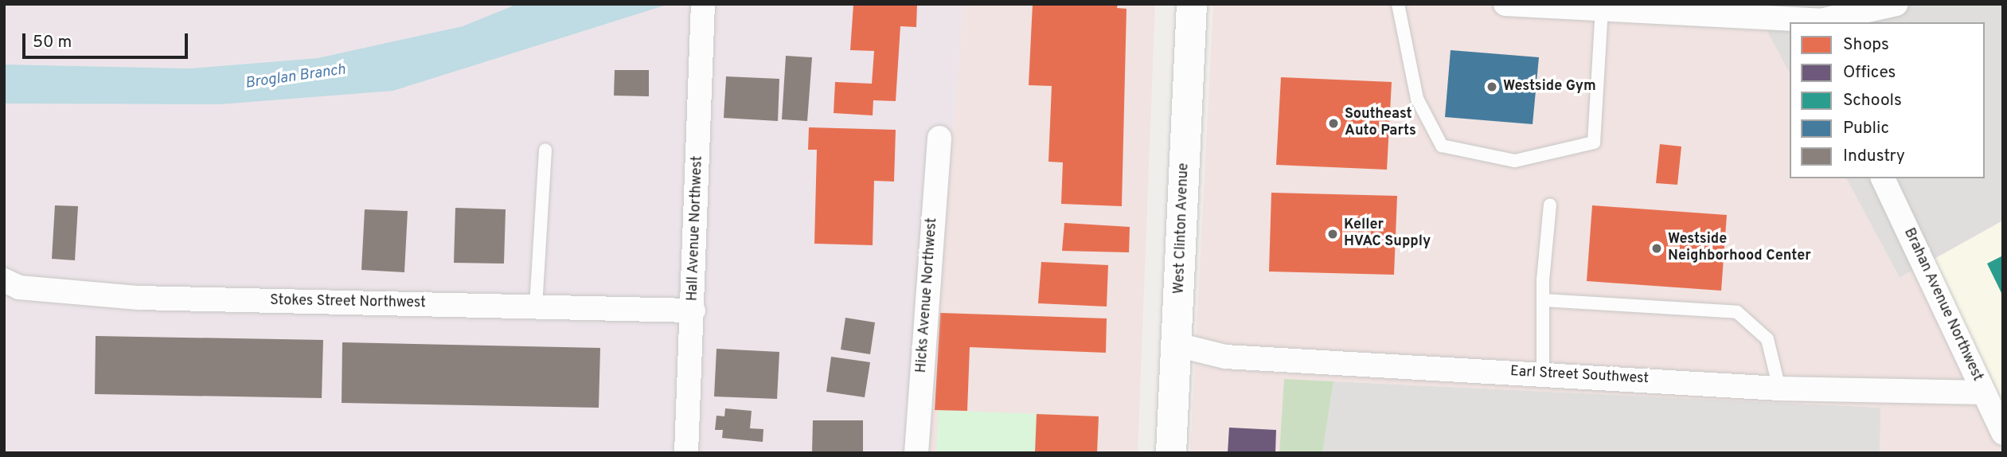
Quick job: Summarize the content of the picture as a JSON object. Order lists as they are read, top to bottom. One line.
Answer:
{"streets":{"street":["Hall Avenue Northwest","West Clinton Avenue","Hicks Avenue Northwest","Stokes Street Northwest","Brahan Avenue Northwest","Earl Street Southwest"]},"crossings":[["Hall Avenue Northwest","Stokes Street Northwest"],["West Clinton Avenue","Earl Street Southwest"],["Brahan Avenue Northwest","Earl Street Southwest"]],"water":["Broglan Branch"],"places":["Westside Gym","Southeast Auto Parts","Keller HVAC Supply","Westside Neighborhood Center"],"legend":["Shops","Offices","Schools","Public","Industry"],"scale_bar":"50 m"}
